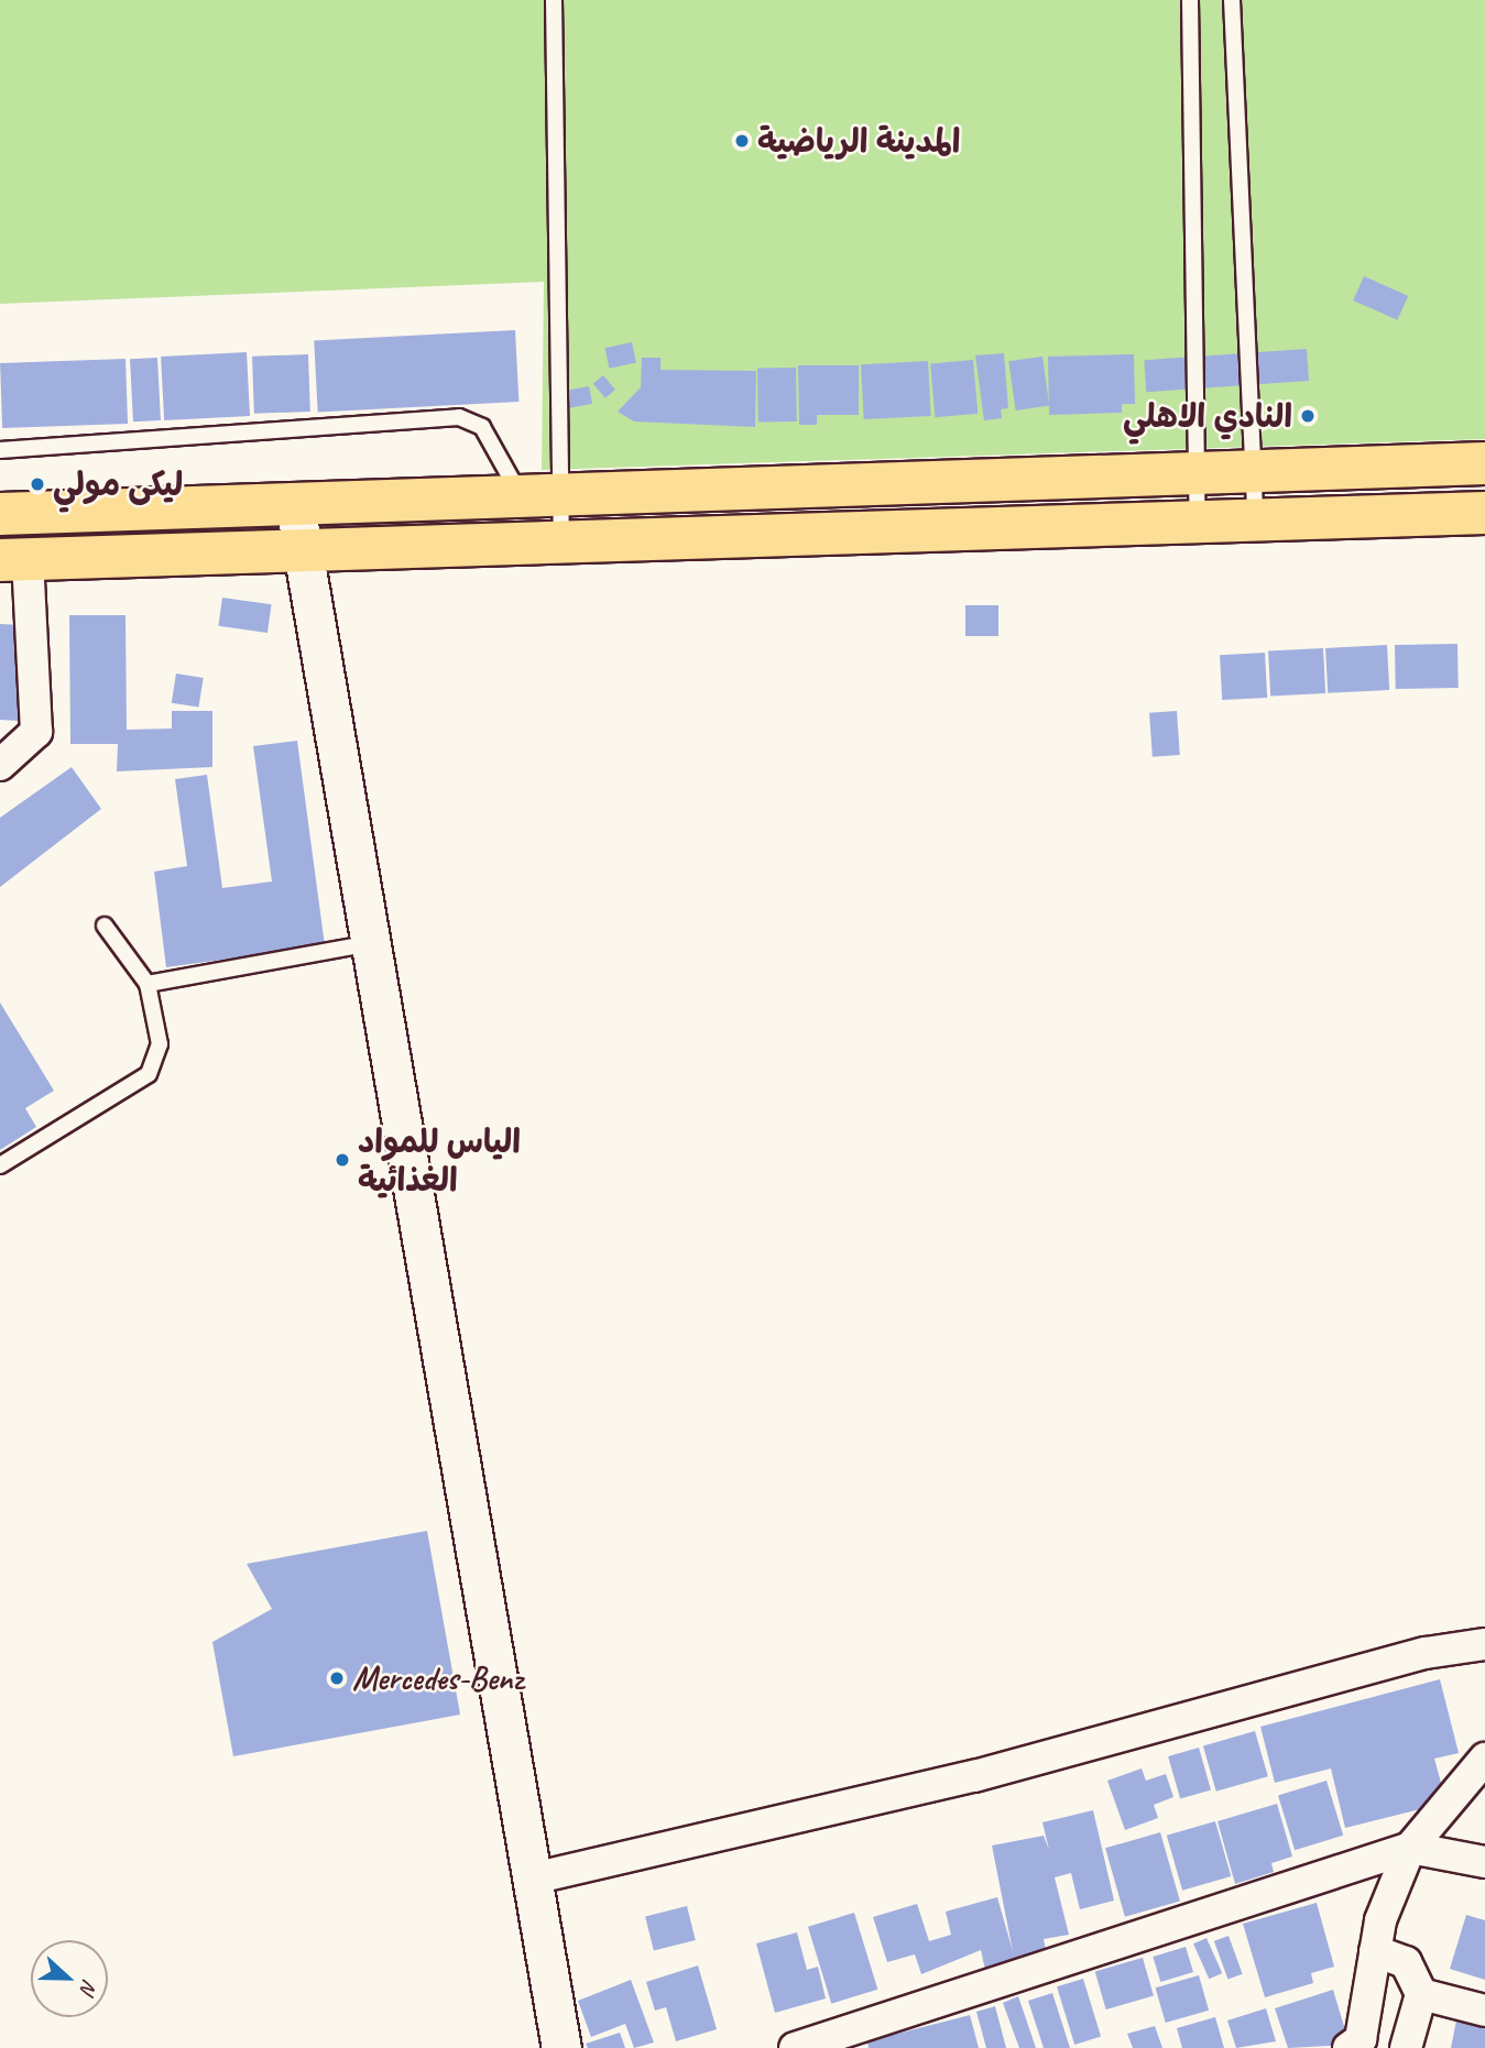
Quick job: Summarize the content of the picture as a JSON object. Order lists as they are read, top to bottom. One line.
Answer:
{"places":["المدينة الرياضية","النادي الاهلي","ليكى مولي","الياس للمواد الغذائية","Mercedes-Benz"],"north":"right"}
